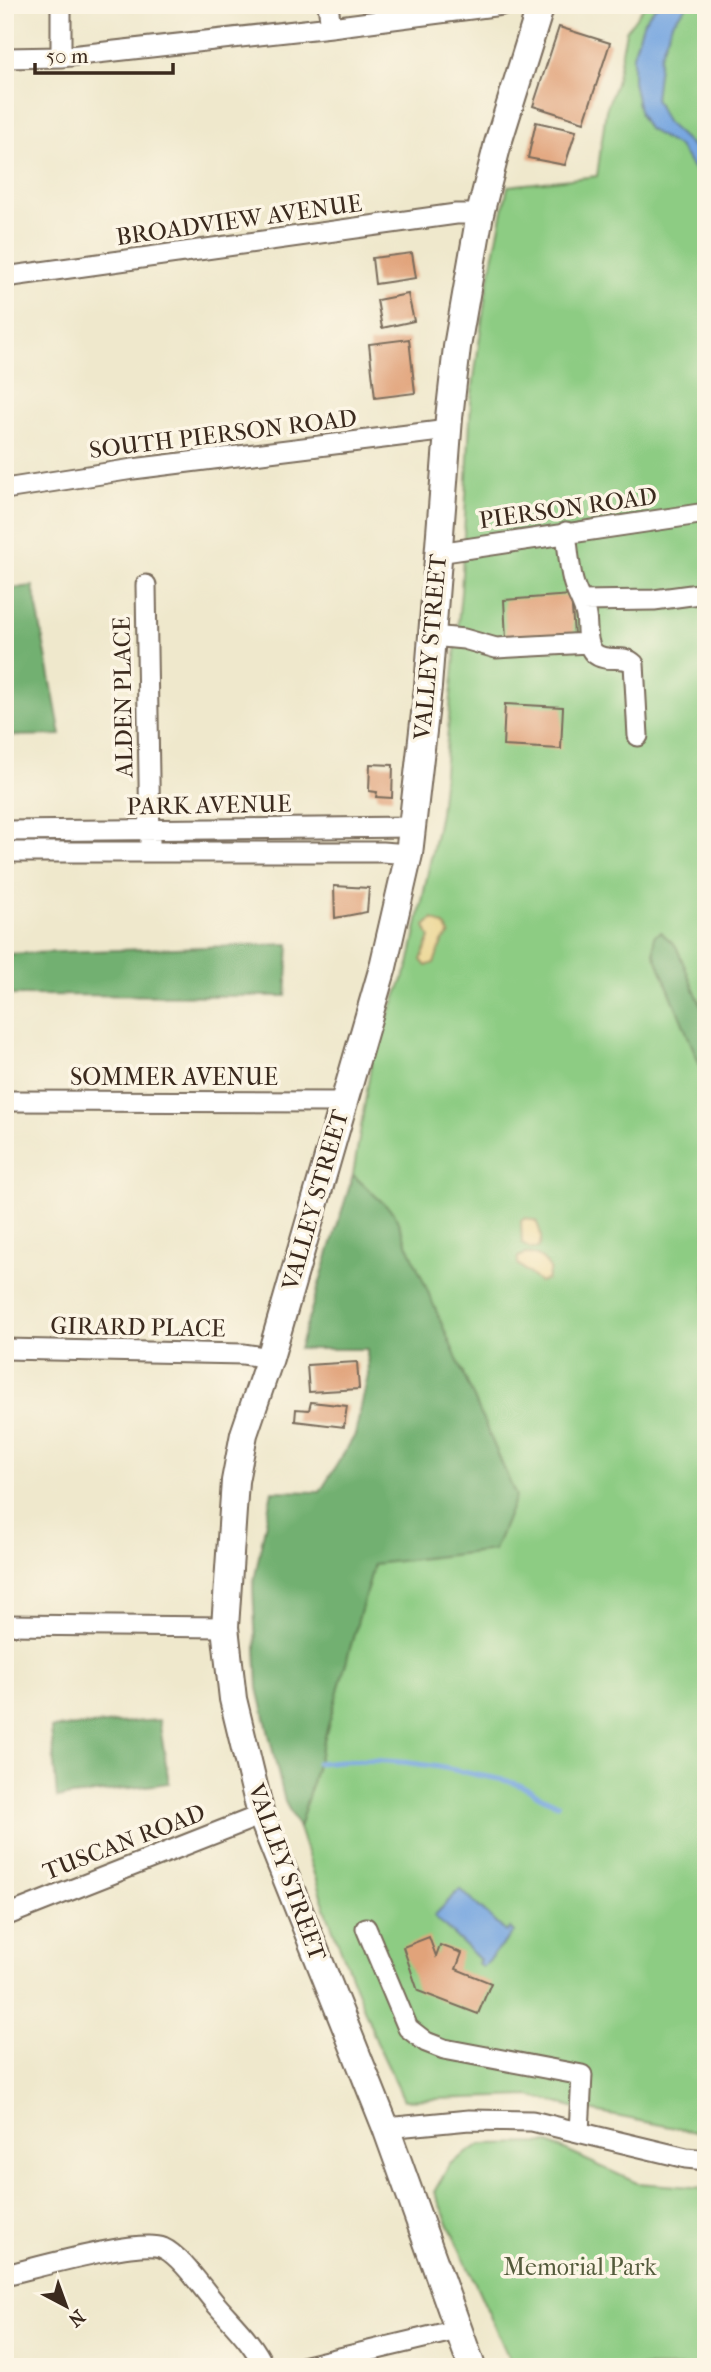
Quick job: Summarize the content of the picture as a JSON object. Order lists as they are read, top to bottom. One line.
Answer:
{"streets":{"main road":["VALLEY STREET"],"street":["BROADVIEW AVENUE","SOUTH PIERSON ROAD","PIERSON ROAD","ALDEN PLACE","PARK AVENUE","SOMMER AVENUE","GIRARD PLACE","TUSCAN ROAD"]},"crossings":[["BROADVIEW AVENUE","VALLEY STREET"],["SOUTH PIERSON ROAD","VALLEY STREET"],["PIERSON ROAD","VALLEY STREET"],["VALLEY STREET","PARK AVENUE"],["VALLEY STREET","SOMMER AVENUE"],["VALLEY STREET","GIRARD PLACE"],["VALLEY STREET","TUSCAN ROAD"],["ALDEN PLACE","PARK AVENUE"]],"parks":["Memorial Park"],"scale_bar":"50 m","north":"bottom right"}
